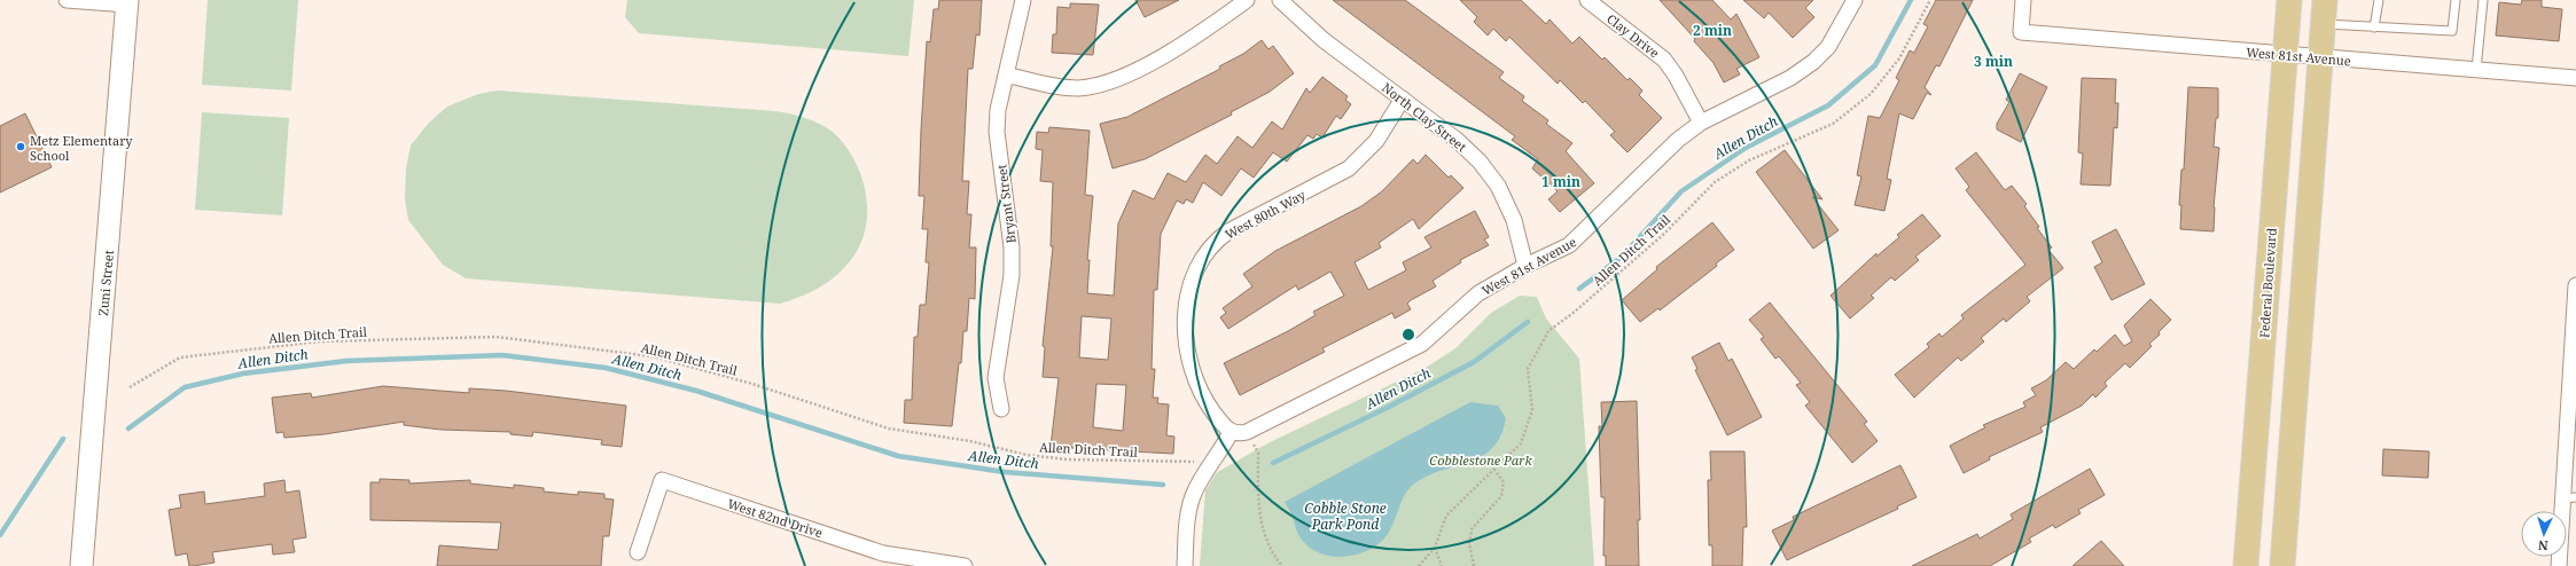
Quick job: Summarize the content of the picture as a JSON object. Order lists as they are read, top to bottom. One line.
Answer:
{"streets":{"main road":["Federal Boulevard"],"street":["Clay Drive","West 81st Avenue","North Clay Street","Bryant Street","West 80th Way","Zuni Street","West 82nd Drive"],"path":["Allen Ditch Trail"]},"crossings":[["Clay Drive","West 81st Avenue"],["West 81st Avenue","North Clay Street"],["West 81st Avenue","West 80th Way"],["West 81st Avenue","Federal Boulevard"],["North Clay Street","West 80th Way"]],"water":["Allen Ditch","Cobble Stone Park Pond"],"parks":["Cobblestone Park"],"places":["Metz Elementary School"],"north":"bottom","rings":["2 min","3 min","1 min"]}
